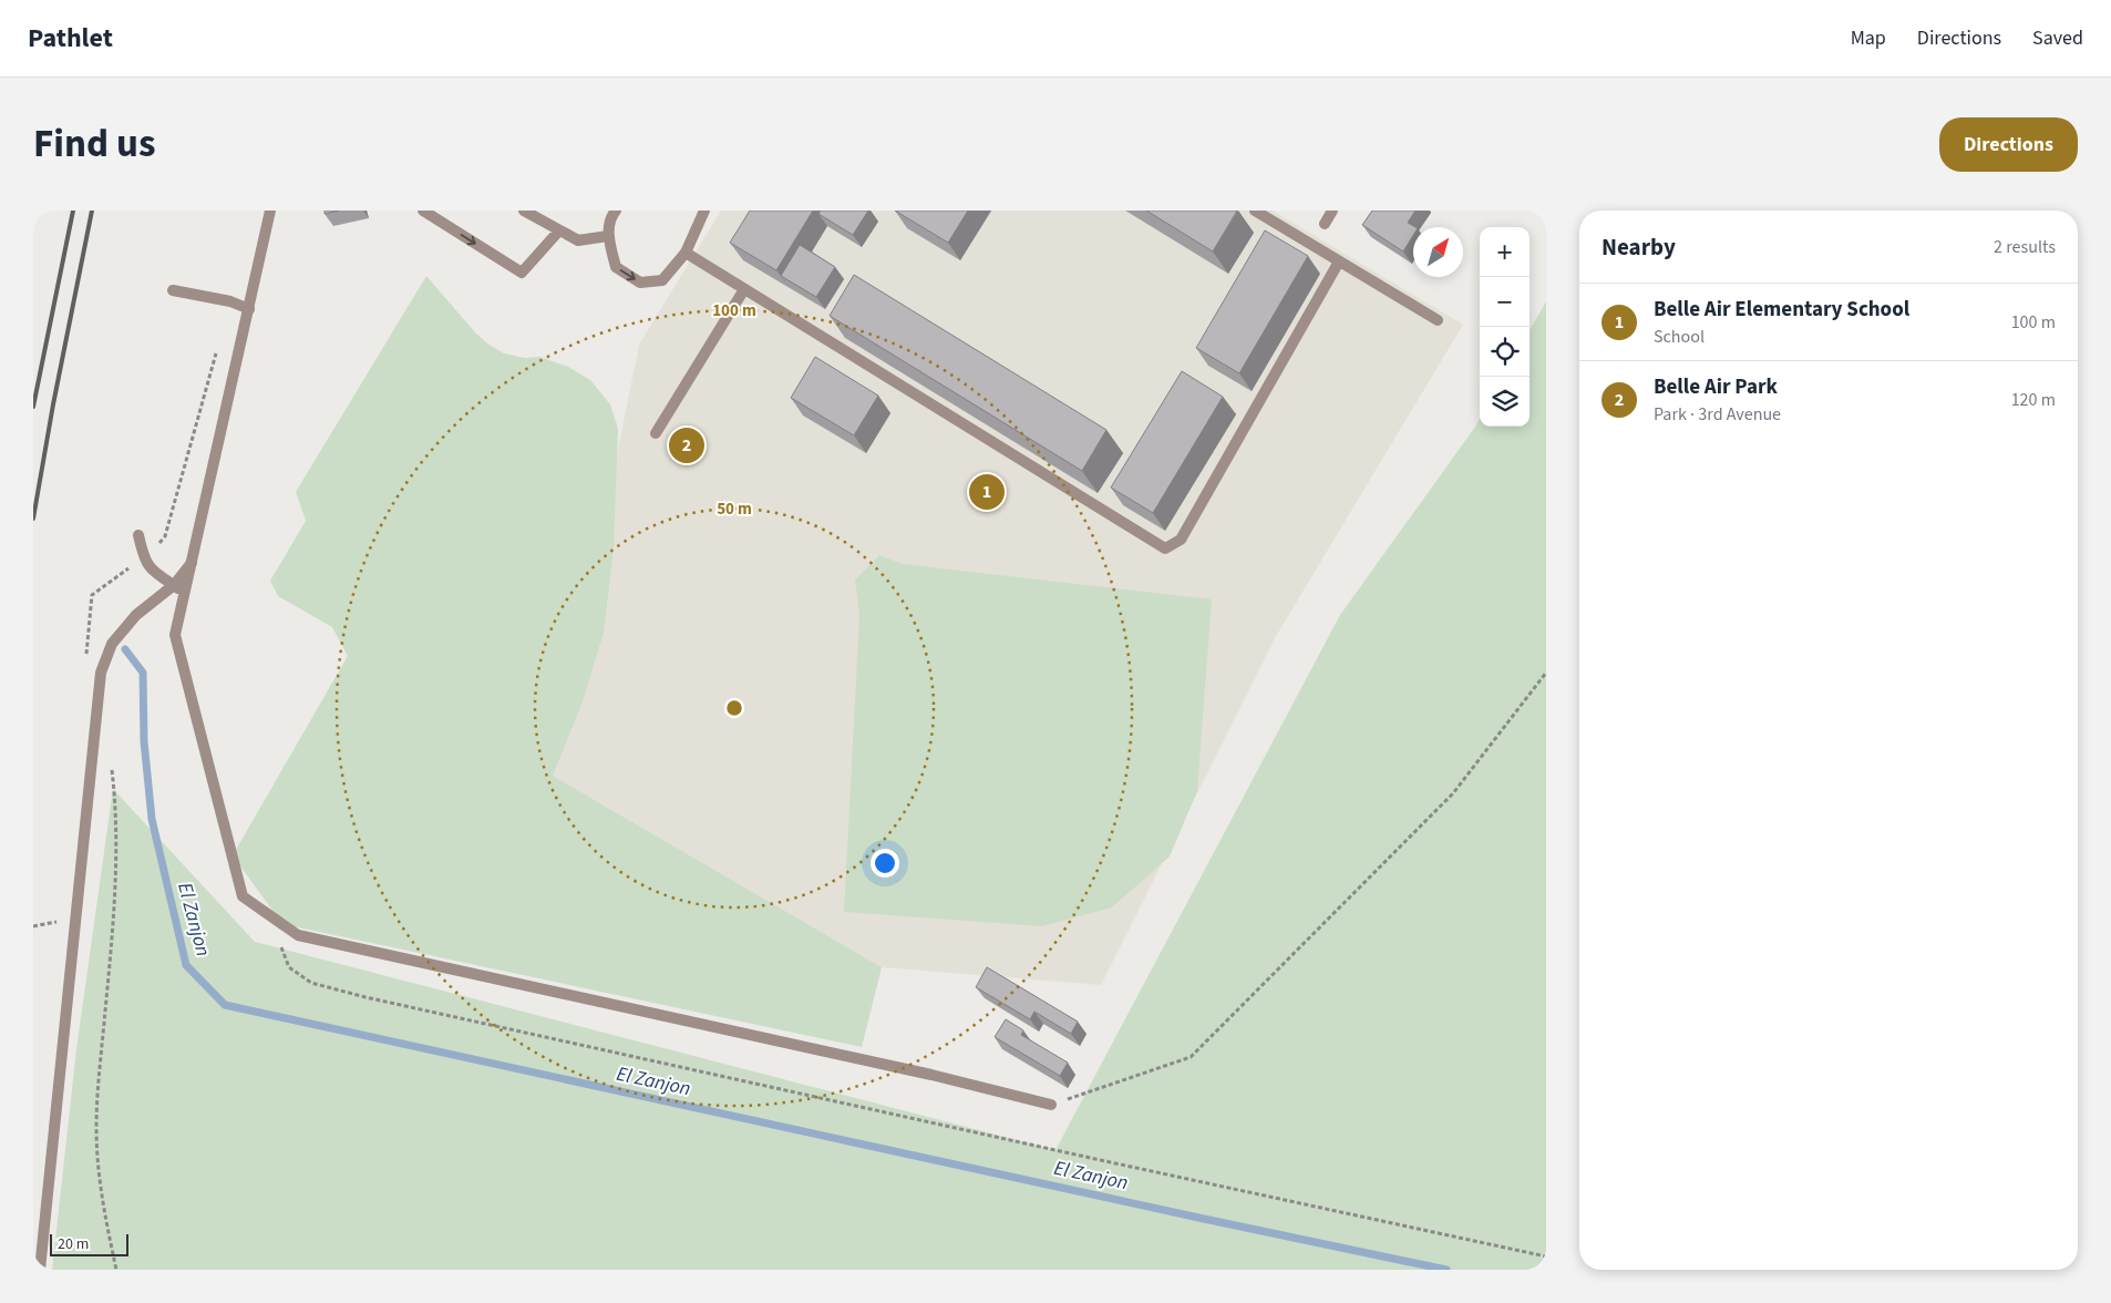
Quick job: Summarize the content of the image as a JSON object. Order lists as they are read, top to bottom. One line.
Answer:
{"water":["El Zanjon"],"scale_bar":"20 m","north":"top right","page":{"header":"Pathlet","nav":["Map","Directions","Saved"],"title":"Find us","buttons":"Directions","heading":["Nearby","2 results"],"map_buttons":["+","−"],"list":[{"mark":"1","name":"Belle Air Elementary School","note":"School","value":"100 m"},{"mark":"2","name":"Belle Air Park","note":"Park · 3rd Avenue","value":"120 m"}],"pins":["2","1"],"scale":"20 m"},"rings":["100 m","50 m"]}
